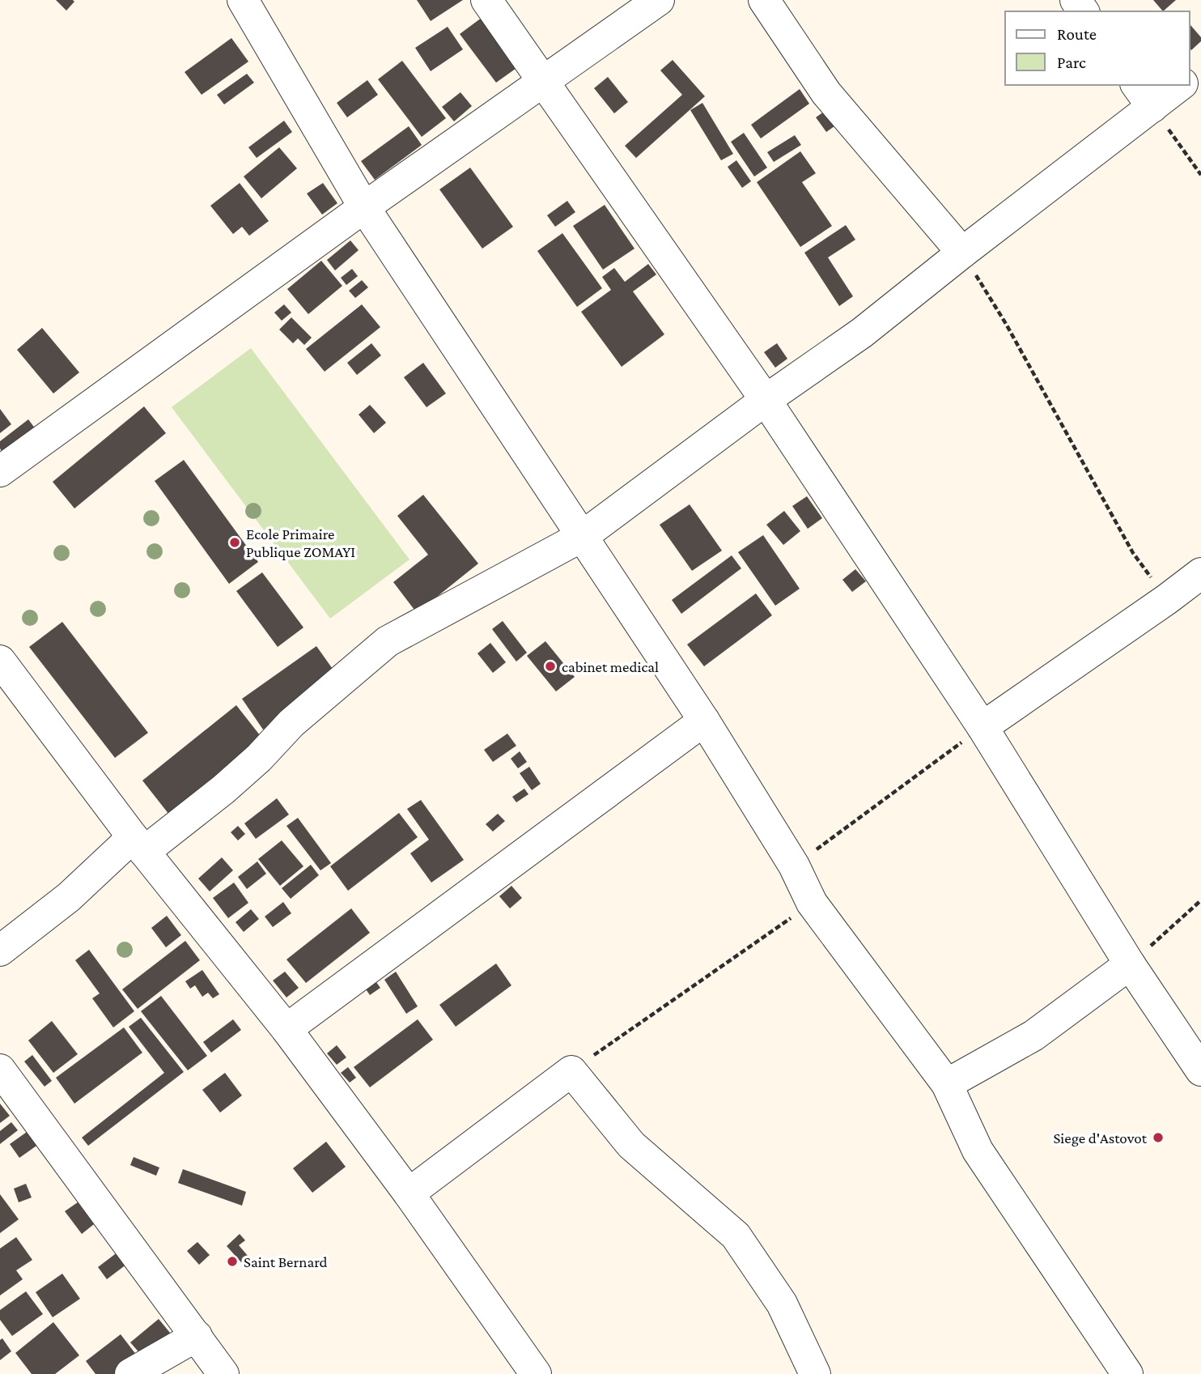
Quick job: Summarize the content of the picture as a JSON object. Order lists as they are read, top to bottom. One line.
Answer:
{"places":["Ecole Primaire Publique ZOMAYI","cabinet medical","Siege d'Astovot","Saint Bernard"],"legend":["Route","Parc"]}
